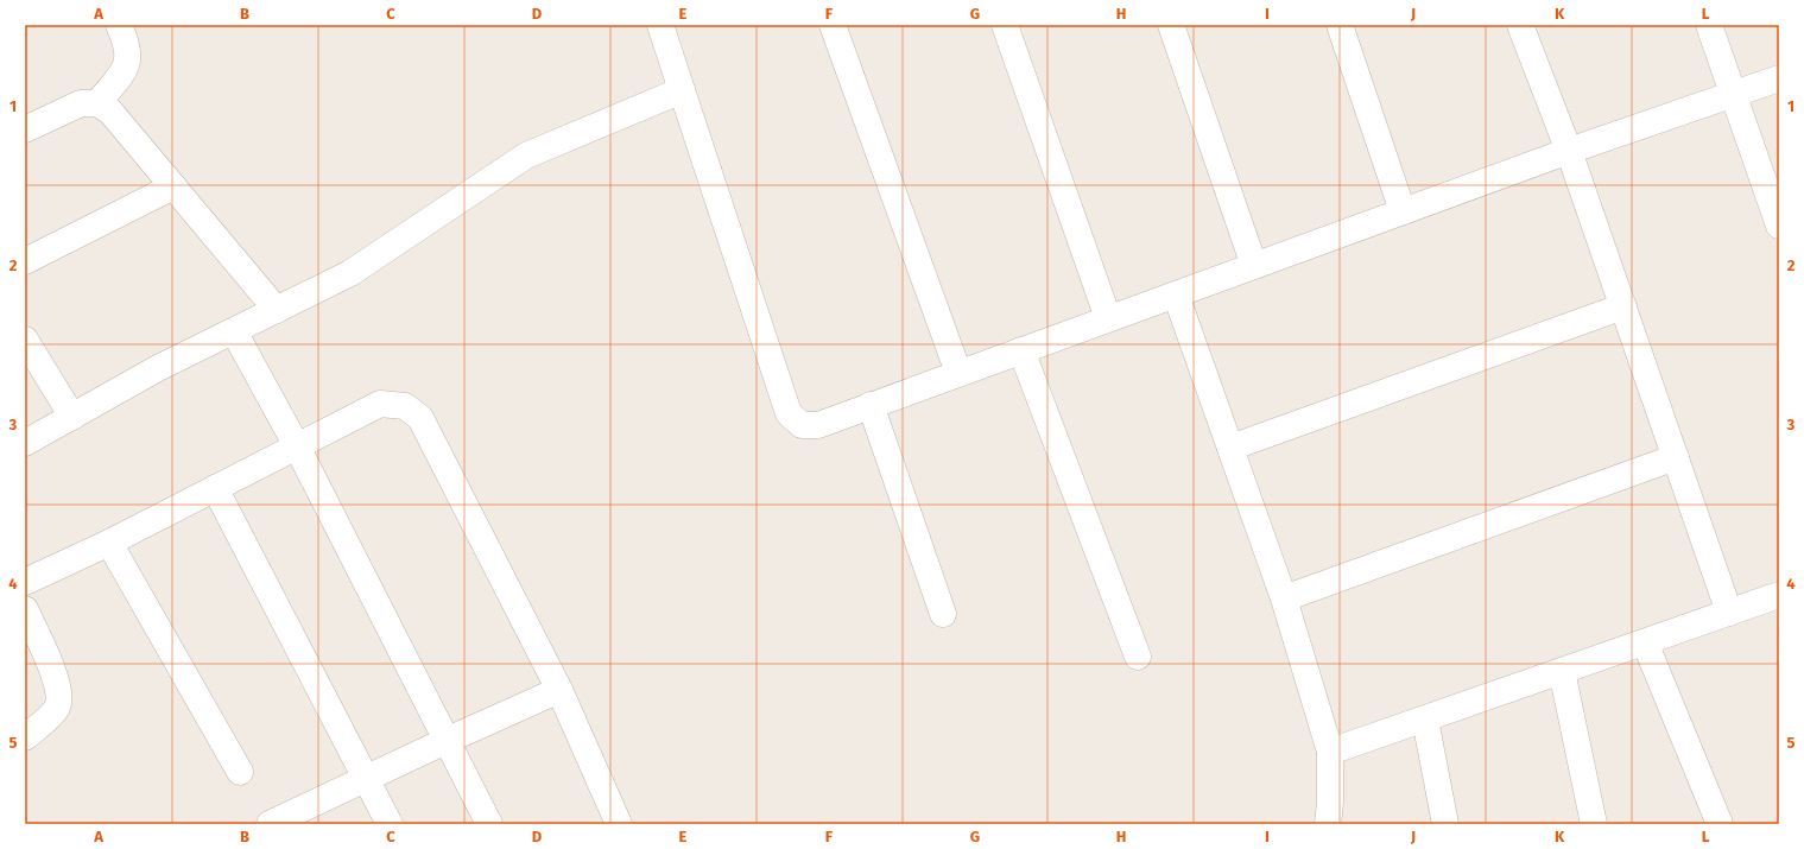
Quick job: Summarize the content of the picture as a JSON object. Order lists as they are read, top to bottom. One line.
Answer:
{"grid":{"columns":["A","B","C","D","E","F","G","H","I","J","K","L"],"rows":["1","2","3","4","5"]}}
